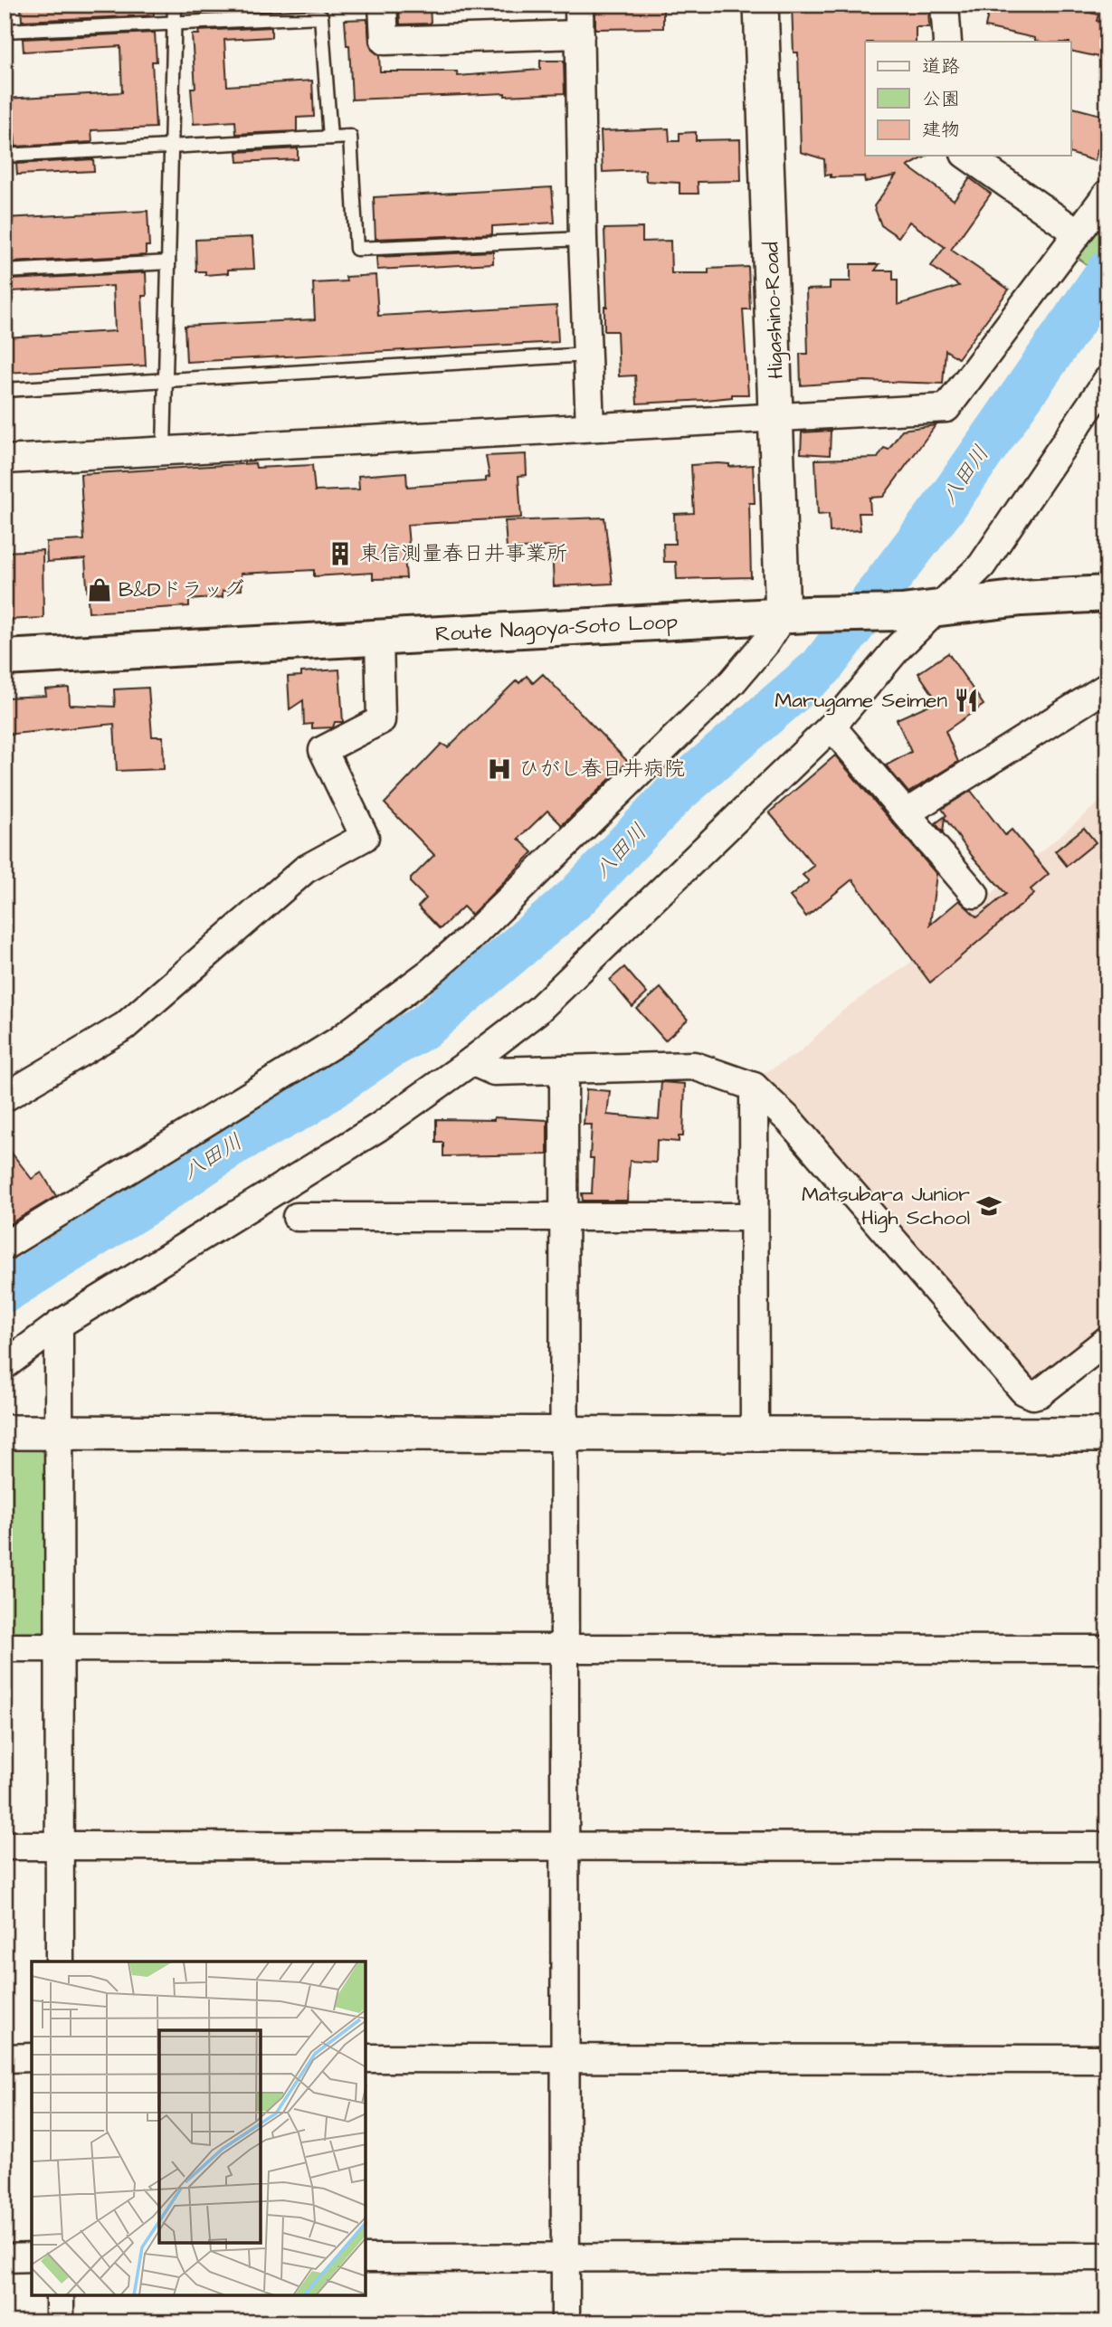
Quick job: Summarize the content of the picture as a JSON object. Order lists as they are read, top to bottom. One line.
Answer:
{"streets":{"main road":["Route Nagoya-Soto Loop"],"street":["Higashino-Road"]},"crossings":[["Higashino-Road","Route Nagoya-Soto Loop"]],"water":["八田川"],"places":{"building":["東信測量春日井事業所"],"shop":["B&Dドラッグ"],"restaurant":["Marugame Seimen"],"hospital":["ひがし春日井病院"],"school or university":["Matsubara Junior High School"]},"legend":["道路","公園","建物"]}
